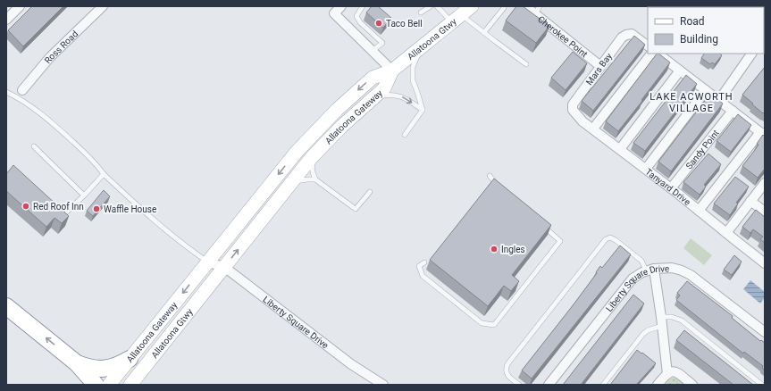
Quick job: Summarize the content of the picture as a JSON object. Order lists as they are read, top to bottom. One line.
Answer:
{"streets":{"main road":["Allatoona Gtwy","Allatoona Gateway"],"street":["Cherokee Point","Ross Road","Mars Bay","Sandy Point","Tanyard Drive","Liberty Square Drive"]},"crossings":[["Cherokee Point","Mars Bay"],["Allatoona Gtwy","Allatoona Gateway"],["Mars Bay","Tanyard Drive"],["Allatoona Gateway","Liberty Square Drive"],["Sandy Point","Tanyard Drive"]],"districts":["LAKE ACWORTH VILLAGE"],"places":["Taco Bell","Red Roof Inn","Waffle House","Ingles"],"legend":["Road","Building"]}
